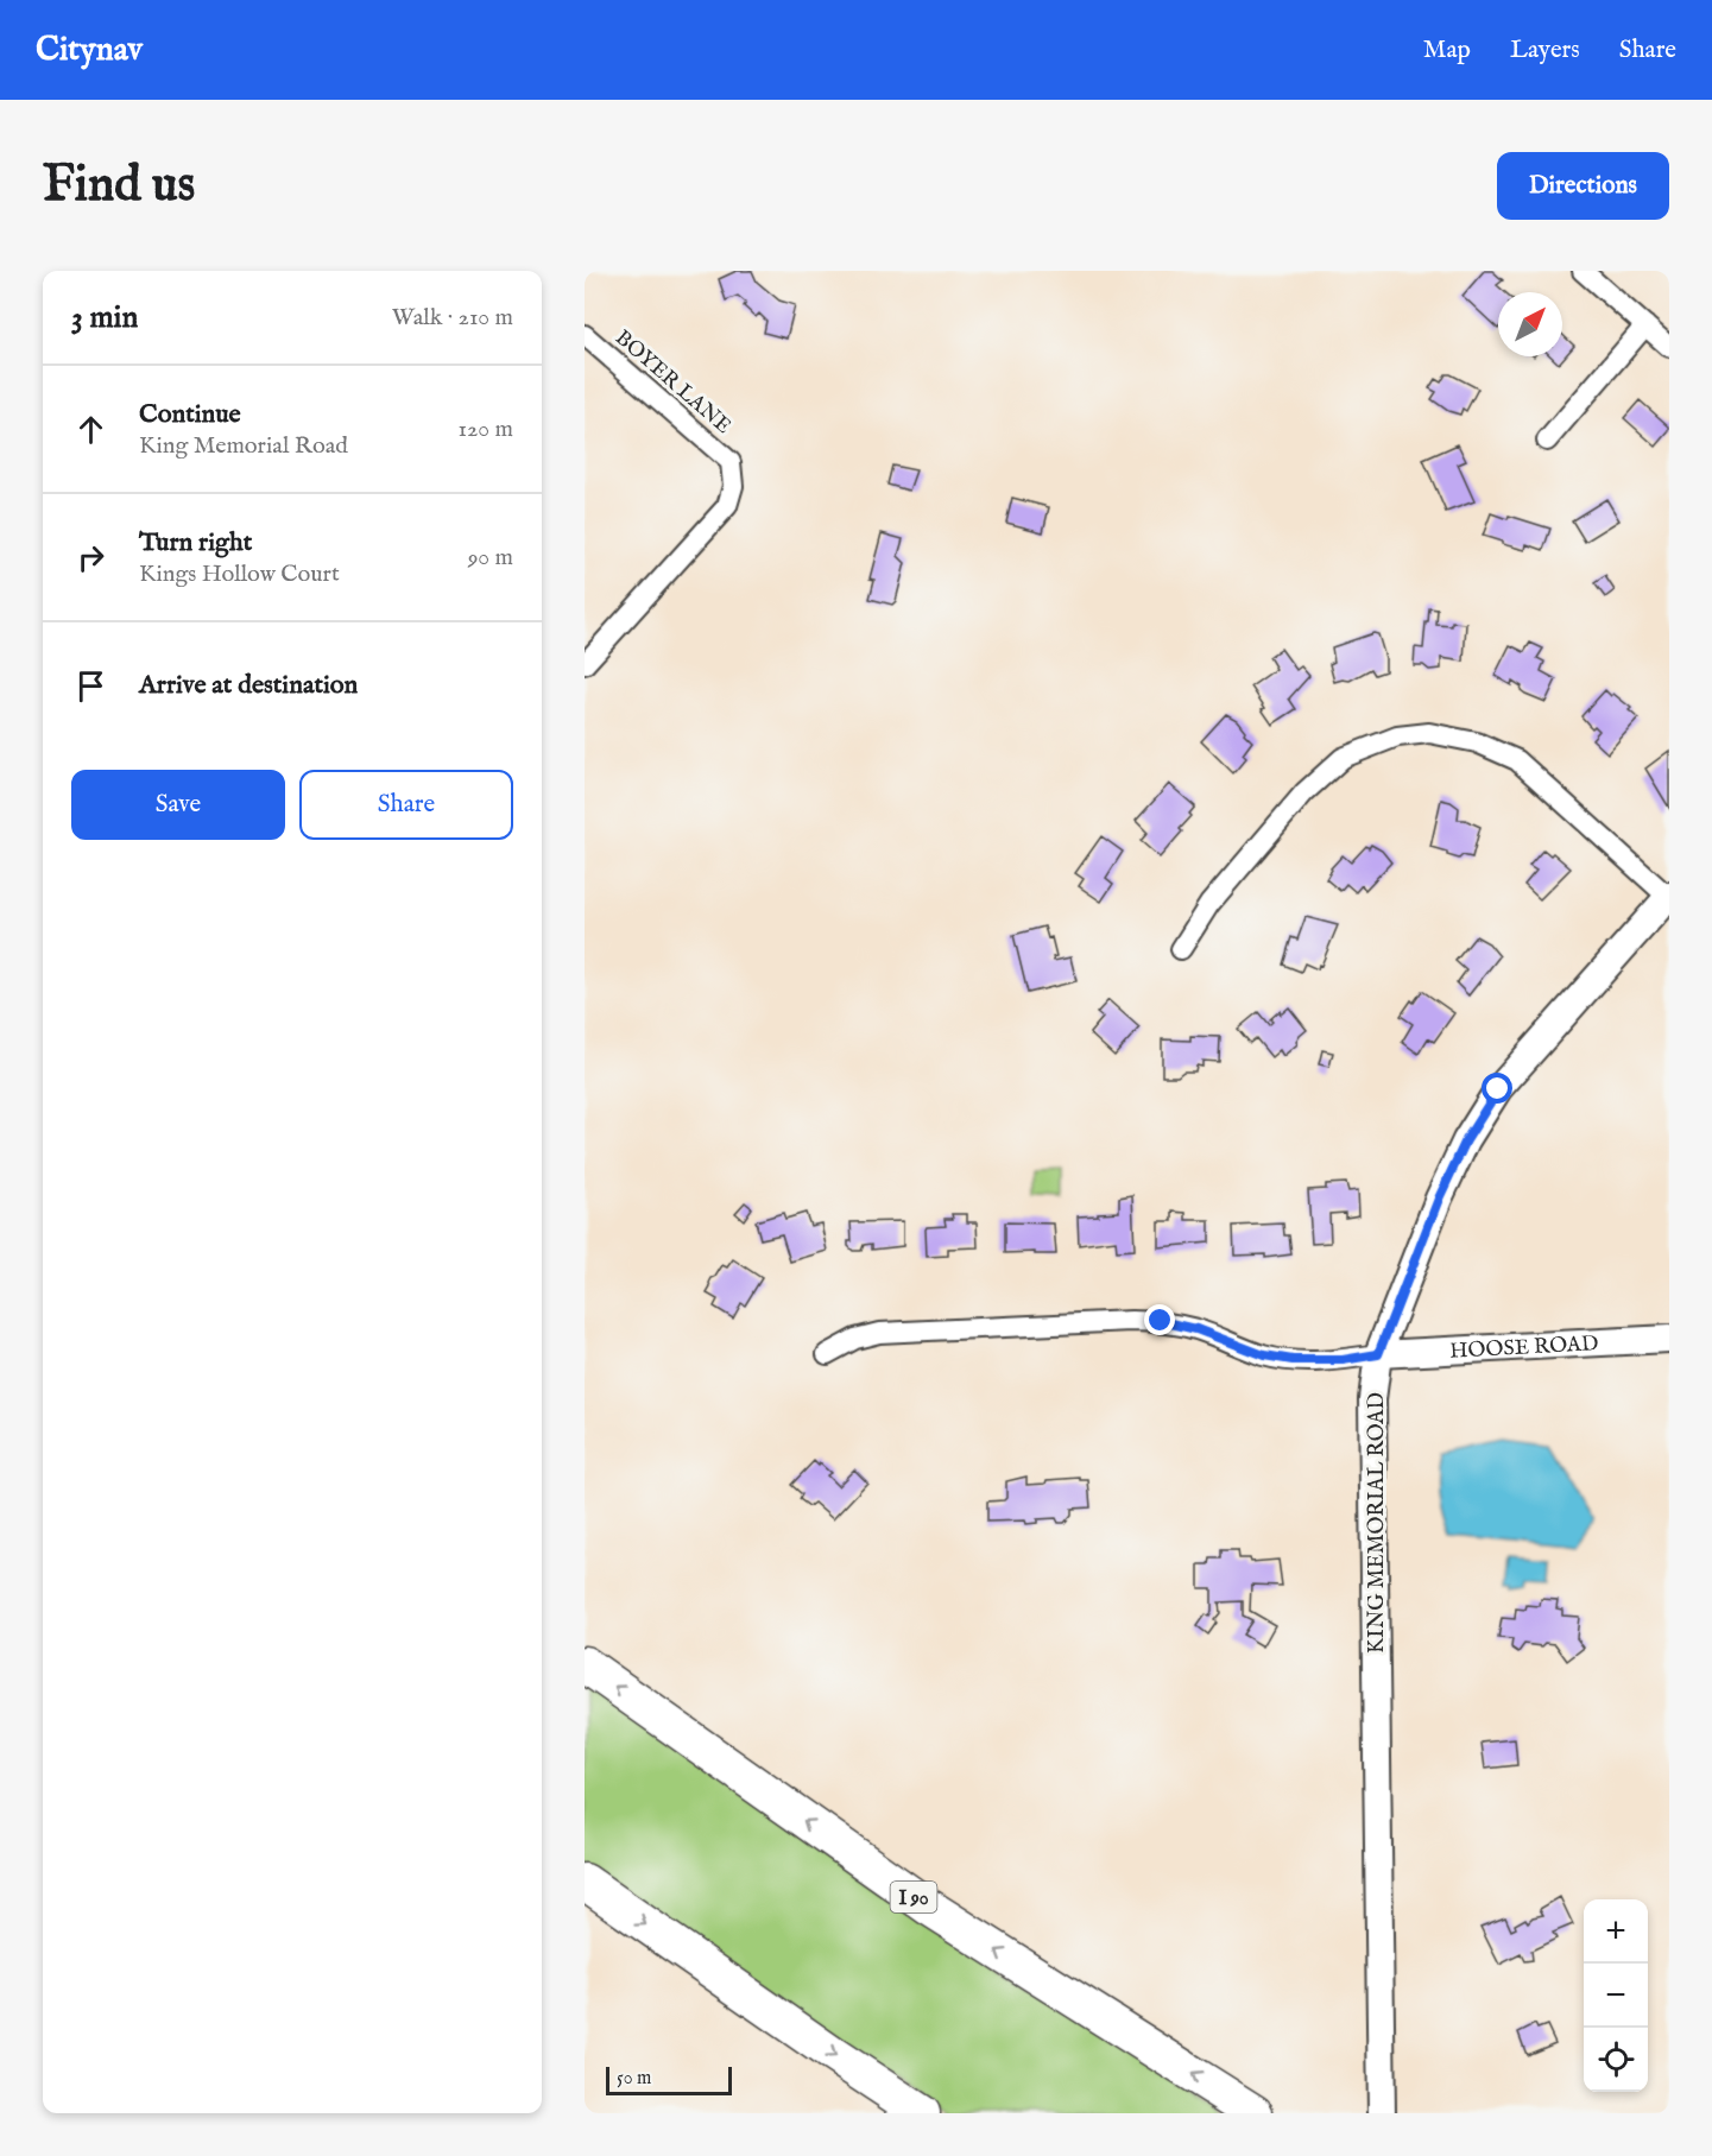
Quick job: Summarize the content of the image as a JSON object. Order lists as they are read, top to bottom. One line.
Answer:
{"streets":{"highway":["I 90"],"street":["BOYER LANE","HOOSE ROAD","KING MEMORIAL ROAD"]},"crossings":[["HOOSE ROAD","KING MEMORIAL ROAD"]],"scale_bar":"50 m","north":"top right","page":{"header":"Citynav","nav":["Map","Layers","Share"],"buttons":["Directions",["Save","Share"]],"title":"Find us","heading":["3 min","Walk · 210 m"],"list":[["Continue","King Memorial Road","120 m"],["Turn right","Kings Hollow Court","90 m"],"Arrive at destination"],"map_buttons":["+","−"],"scale":"50 m"}}
